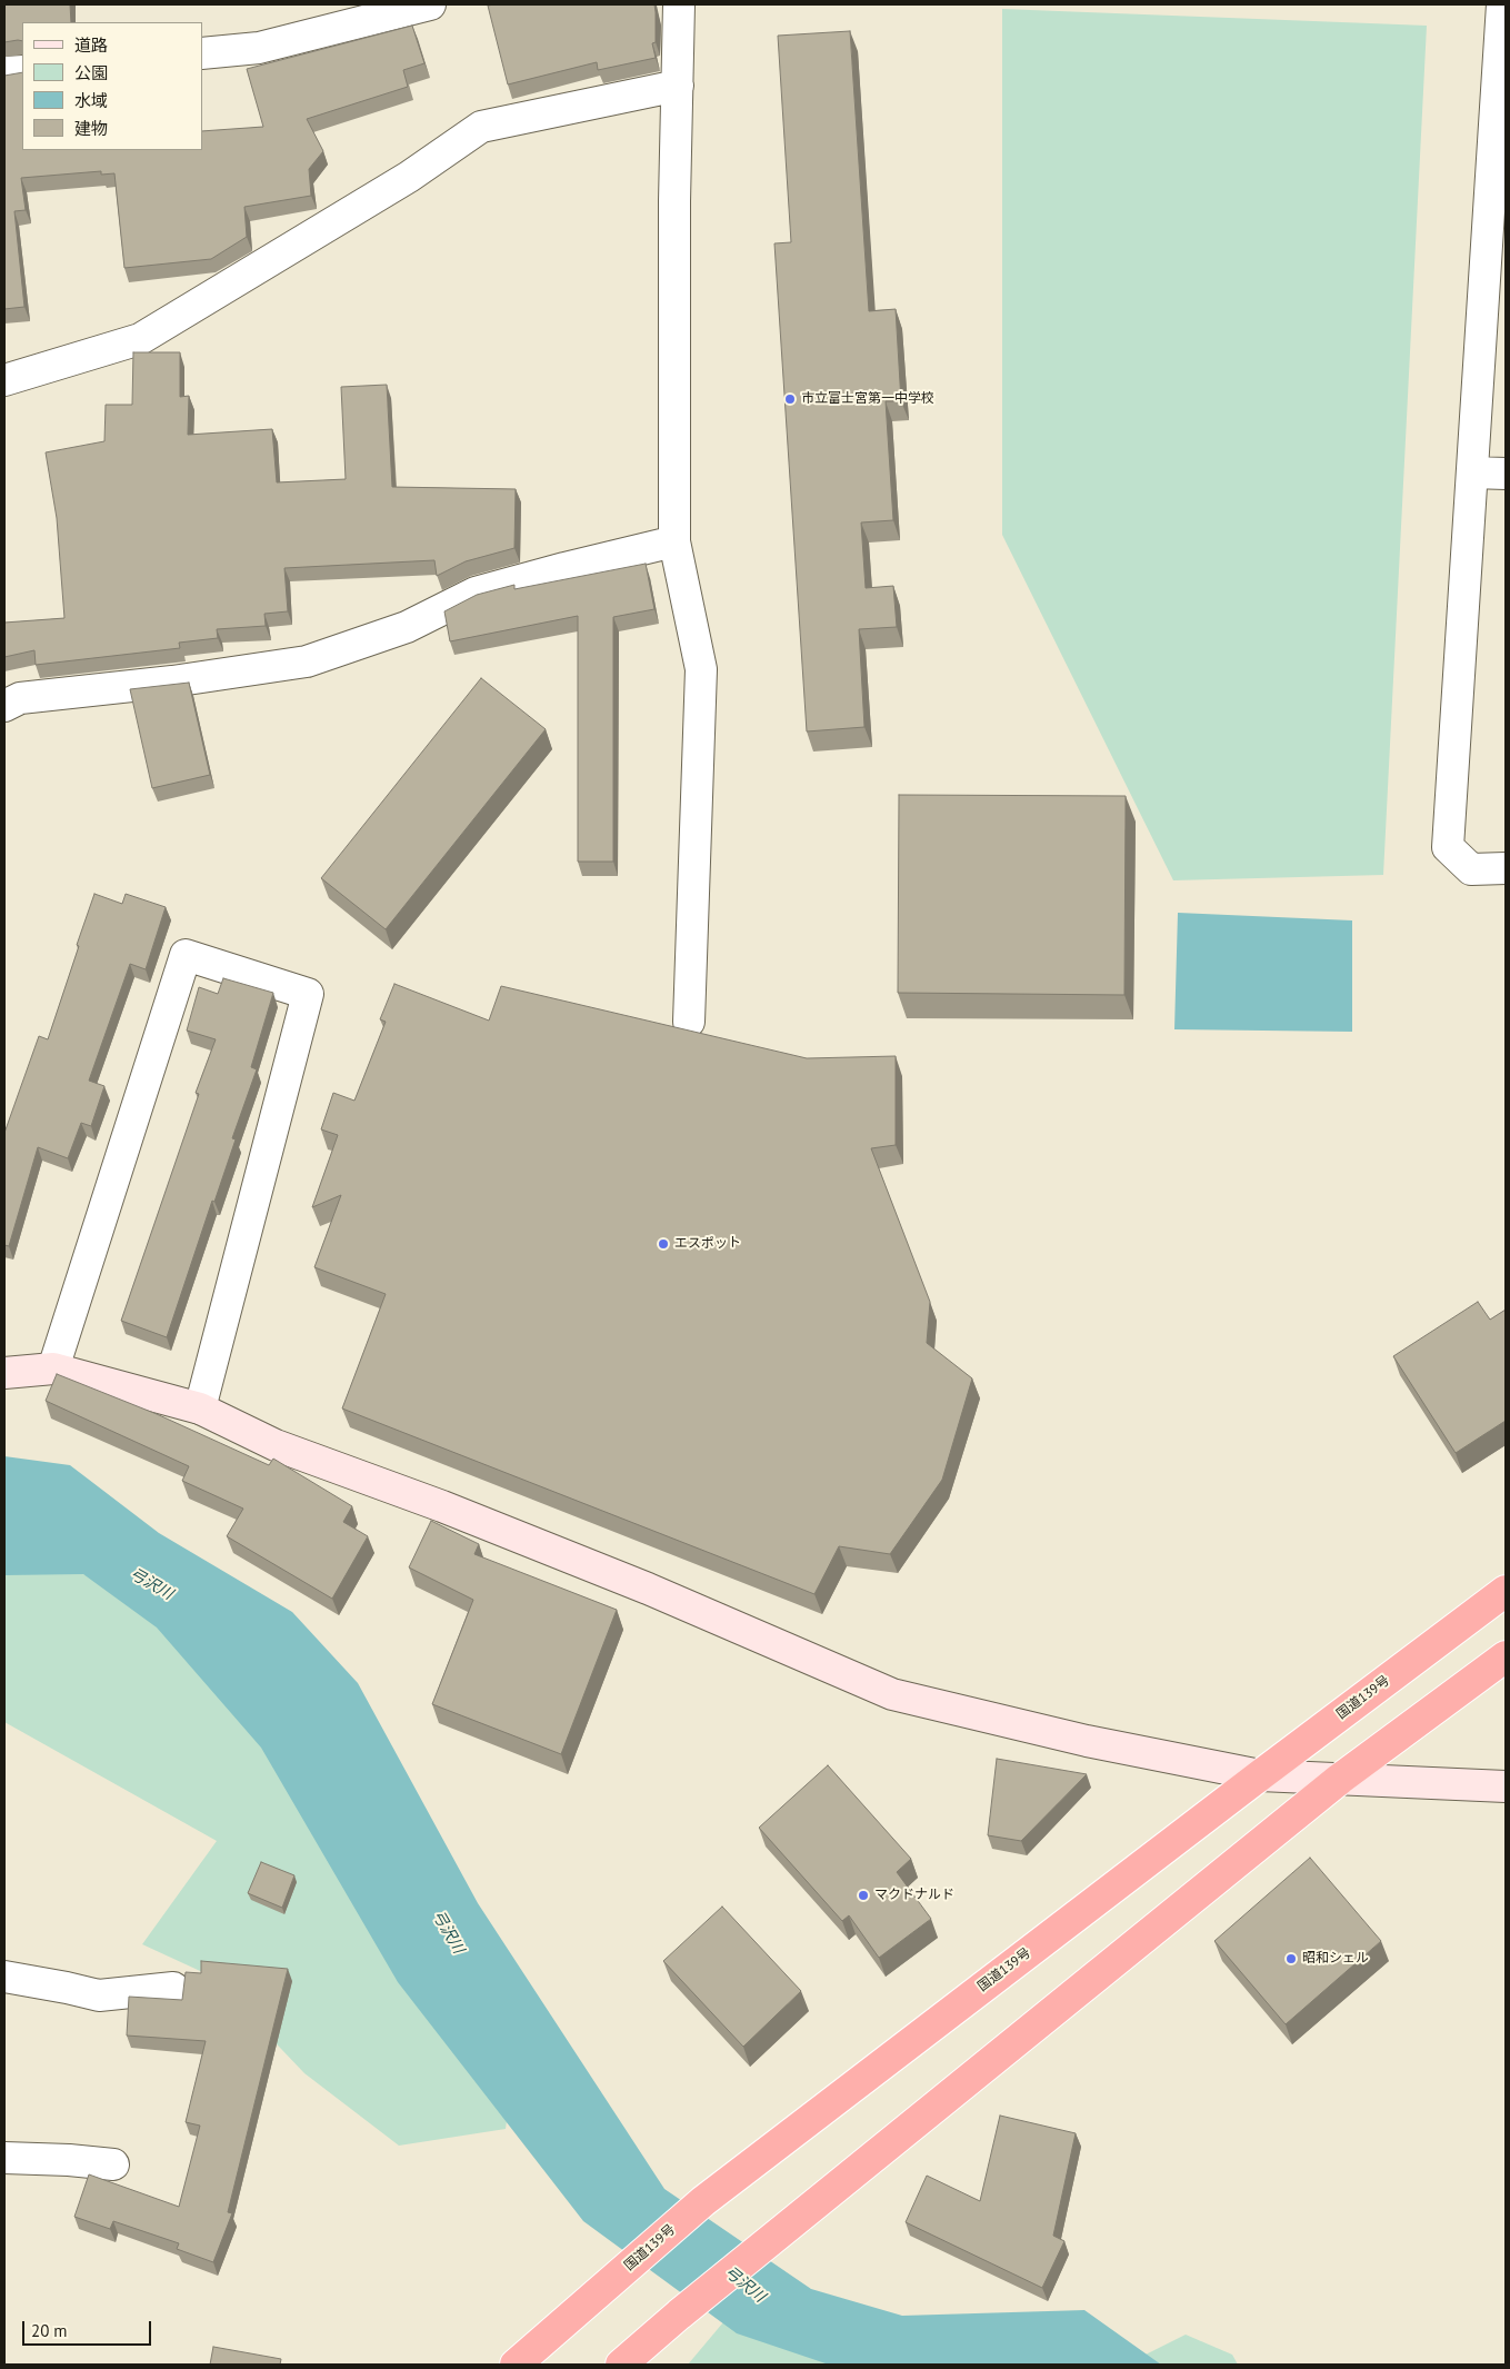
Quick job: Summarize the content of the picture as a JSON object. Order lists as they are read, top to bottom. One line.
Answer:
{"streets":{"highway":["国道139号"]},"water":["弓沢川"],"places":["市立富士宮第一中学校","エスポット","マクドナルド","昭和シェル"],"legend":["道路","公園","水域","建物"],"scale_bar":"20 m"}
